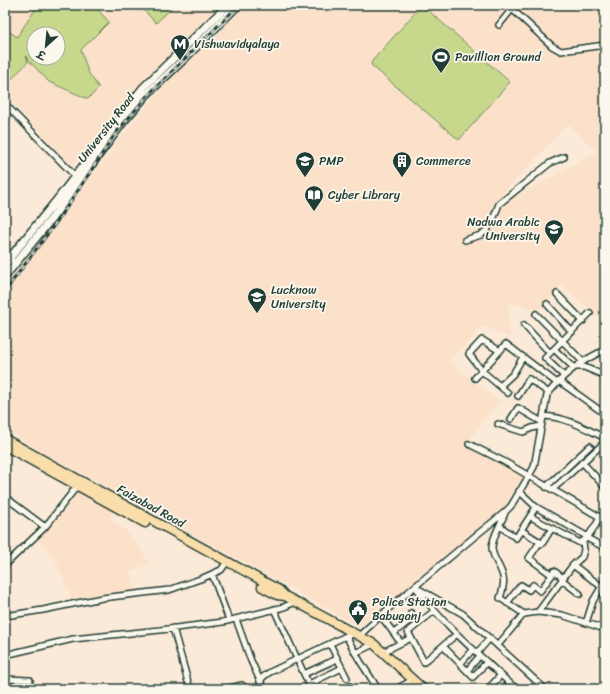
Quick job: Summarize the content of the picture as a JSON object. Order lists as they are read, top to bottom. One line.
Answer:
{"streets":{"main road":["University Road","Faizabad Road"]},"places":{"metro station":["Vishwavidyalaya"],"sports":["Pavillion Ground"],"school or university":["PMP","Nadwa Arabic University","Lucknow University"],"building":["Commerce"],"library":["Cyber Library"],"public building":["Police Station Babuganj"]},"north":"bottom left"}
